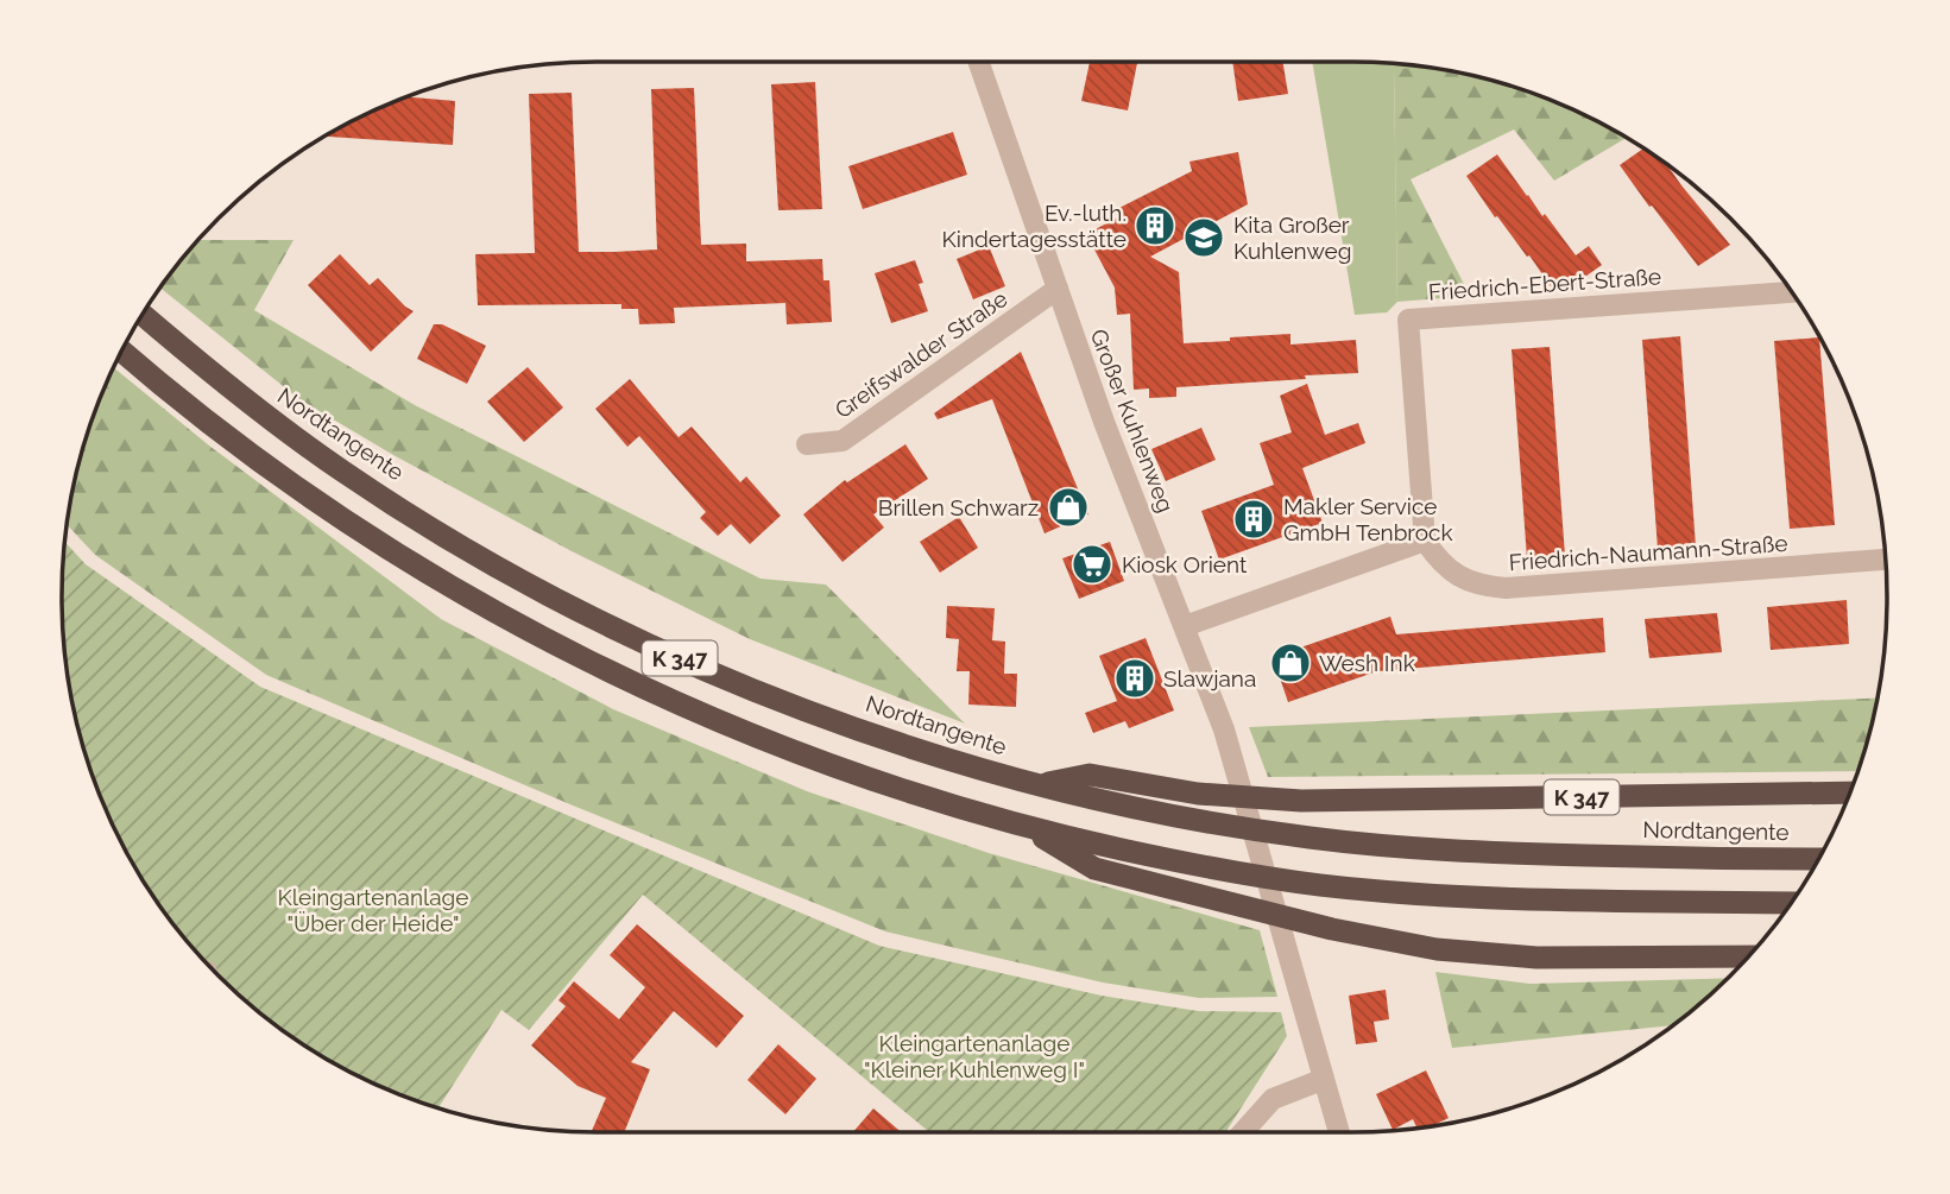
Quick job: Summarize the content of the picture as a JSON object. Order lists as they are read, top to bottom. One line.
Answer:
{"streets":{"highway":["Nordtangente","K 347"],"street":["Friedrich-Ebert-Straße","Greifswalder Straße","Großer Kuhlenweg","Friedrich-Naumann-Straße"]},"crossings":[["Friedrich-Ebert-Straße","Friedrich-Naumann-Straße"],["Greifswalder Straße","Großer Kuhlenweg"],["Nordtangente","K 347"]],"parks":["Kleingartenanlage \"Über der Heide\"","Kleingartenanlage \"Kleiner Kuhlenweg I\""],"places":{"building":["Ev.-luth. Kindertagesstätte","Makler Service GmbH Tenbrock","Slawjana"],"school or university":["Kita Großer Kuhlenweg"],"shop":["Brillen Schwarz","Wesh Ink"],"supermarket":["Kiosk Orient"]}}
